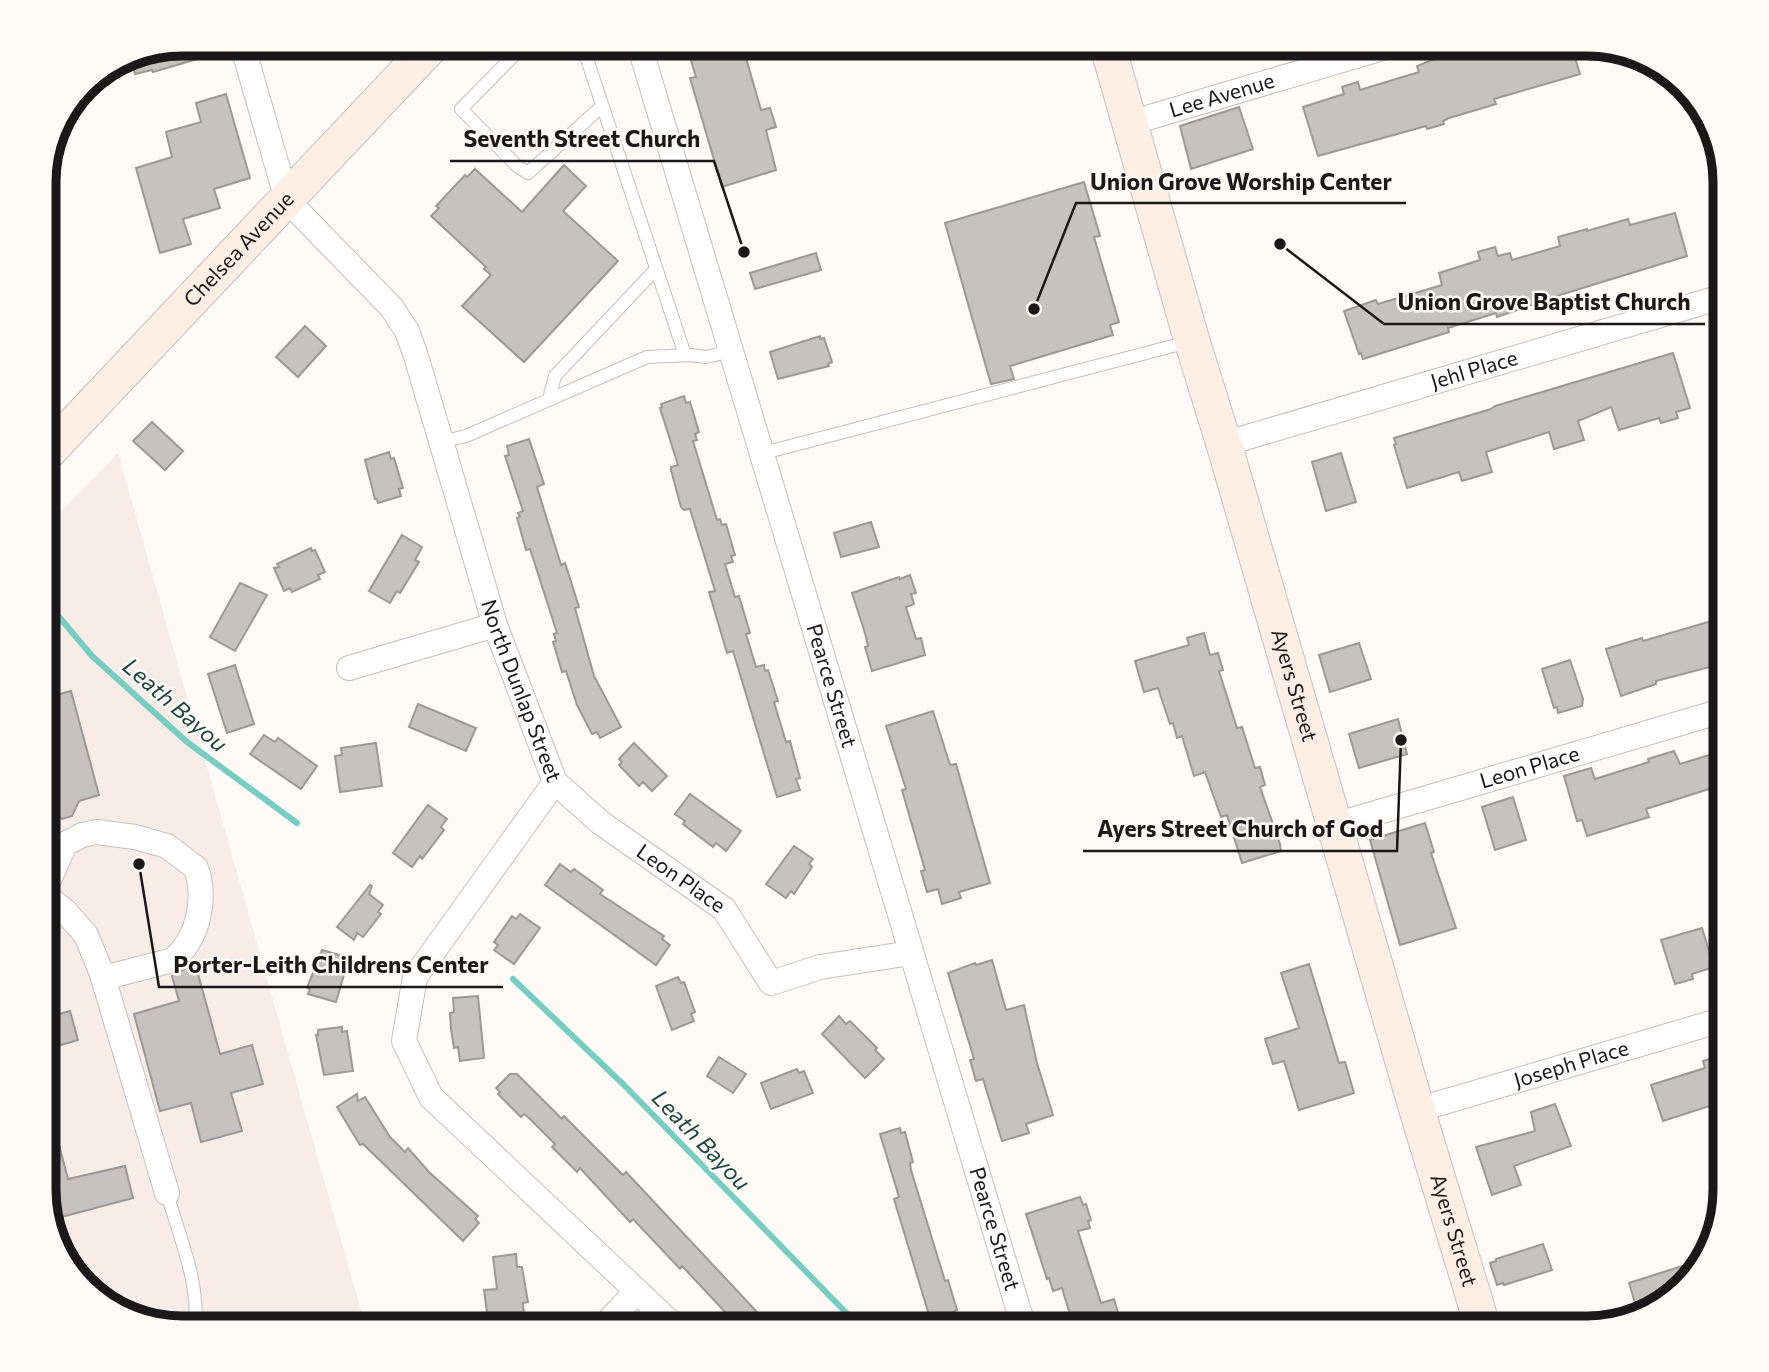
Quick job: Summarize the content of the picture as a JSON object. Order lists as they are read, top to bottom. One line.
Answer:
{"streets":{"street":["Lee Avenue","Chelsea Avenue","Jehl Place","Pearce Street","Ayers Street","North Dunlap Street","Leon Place","Joseph Place"]},"crossings":[["Lee Avenue","Ayers Street"],["Chelsea Avenue","North Dunlap Street"],["Jehl Place","Ayers Street"],["Pearce Street","Leon Place"],["Ayers Street","Leon Place"],["Ayers Street","Joseph Place"],["North Dunlap Street","Leon Place"]],"water":["Leath Bayou"],"places":["Union Grove Baptist Church","Seventh Street Church","Union Grove Worship Center","Ayers Street Church of God","Porter-Leith Childrens Center"]}
